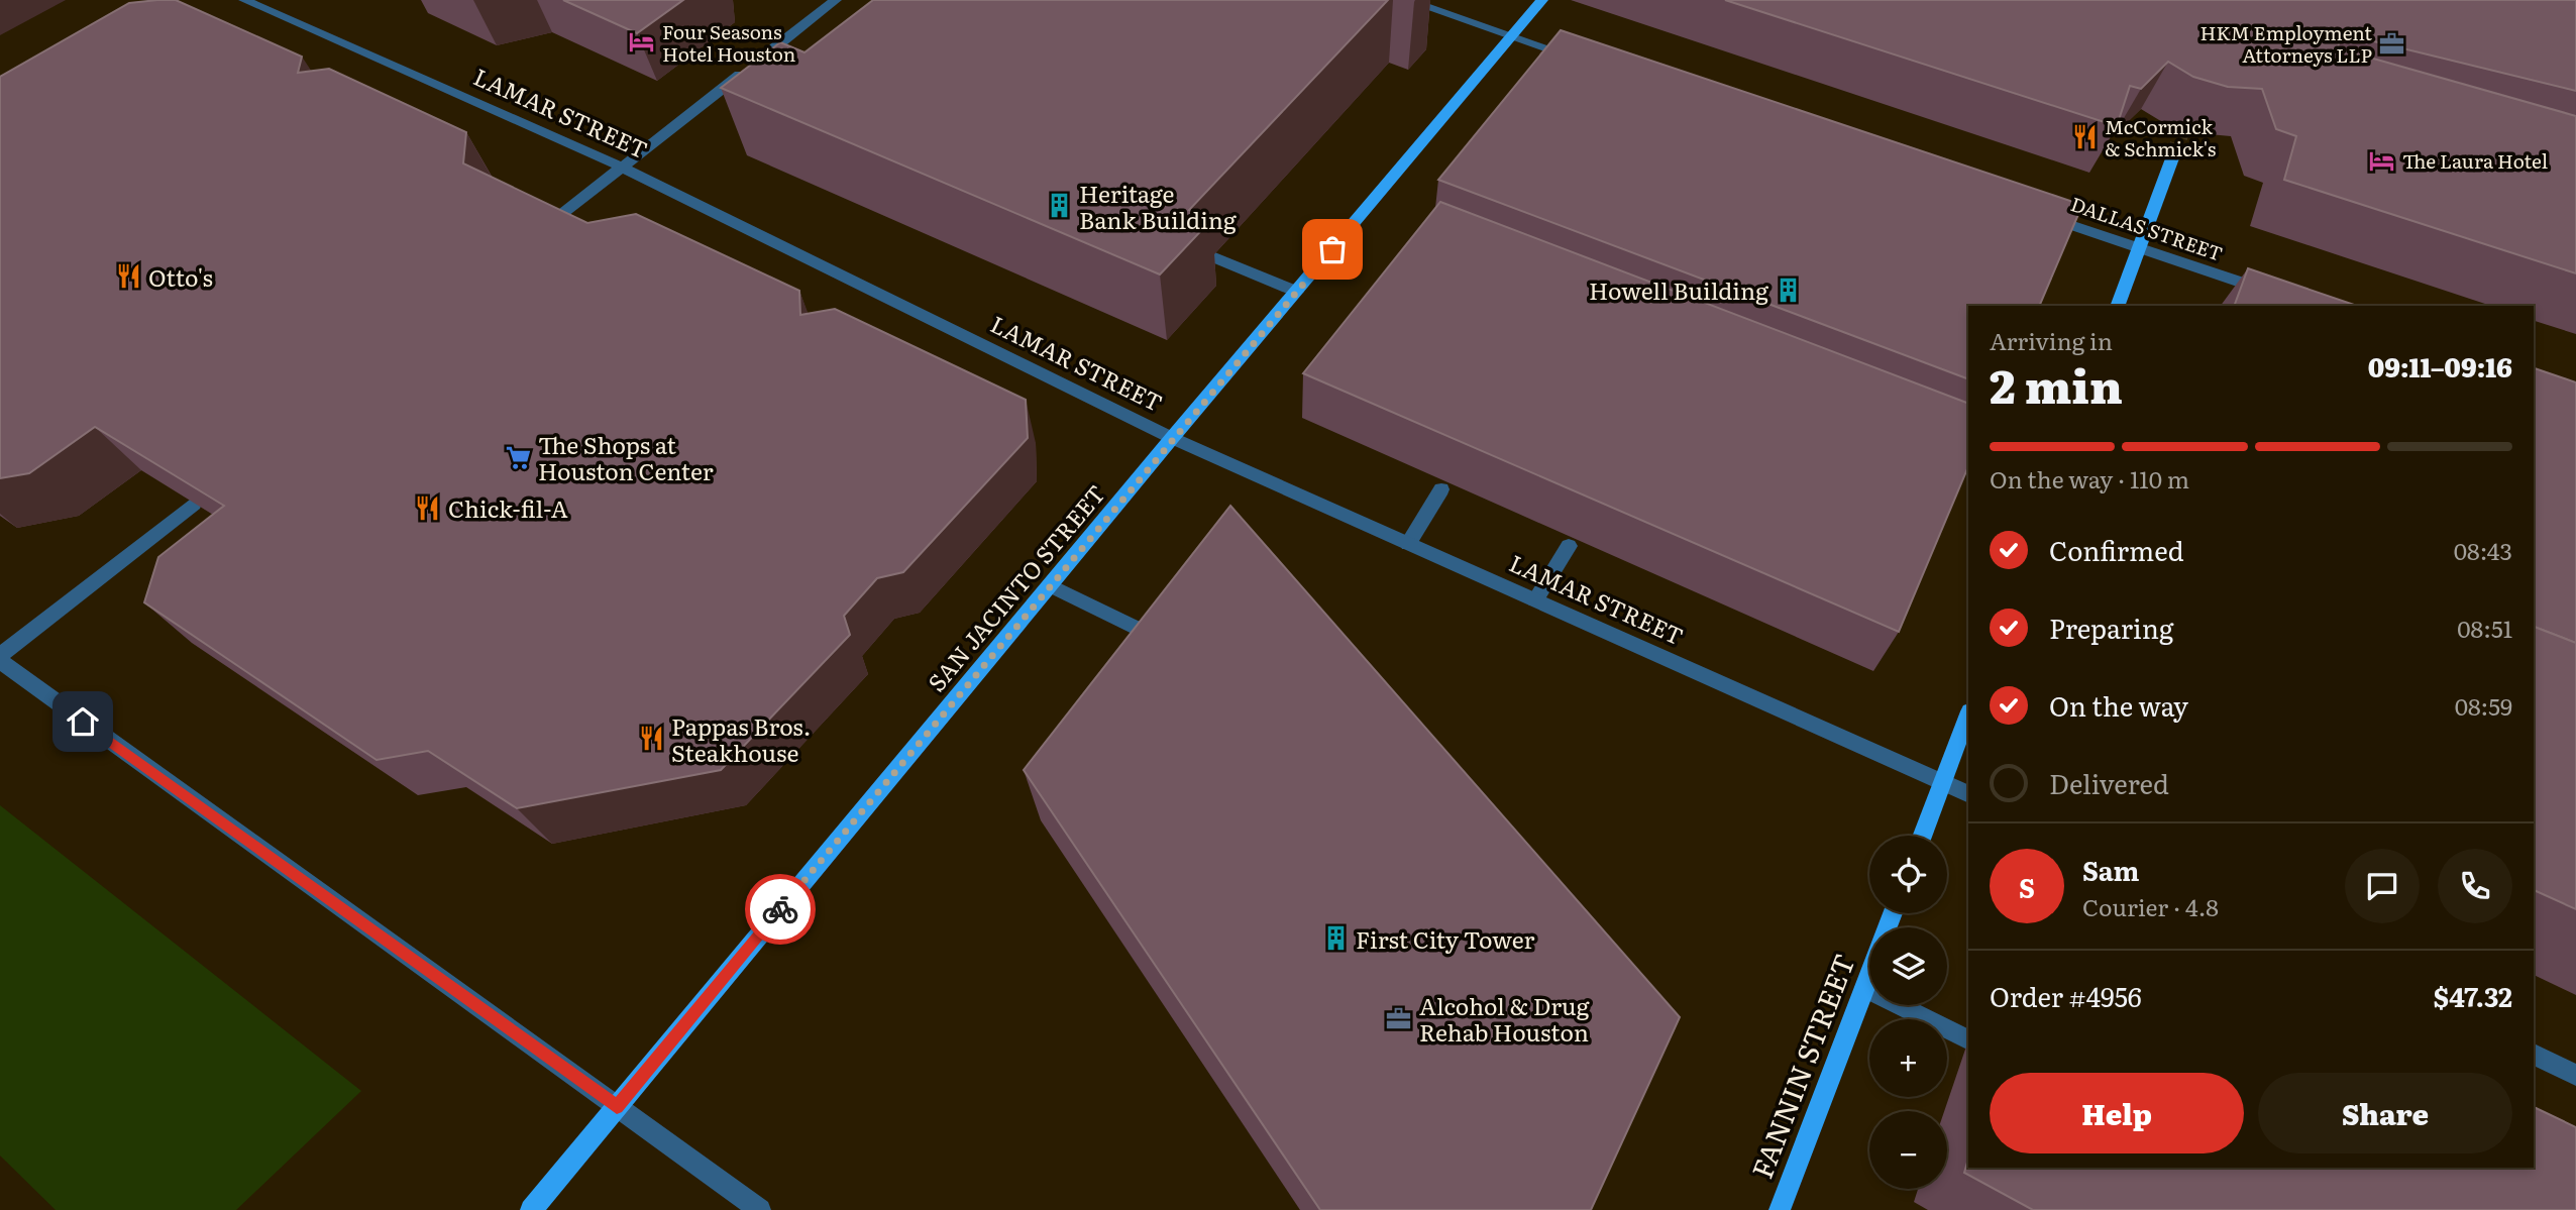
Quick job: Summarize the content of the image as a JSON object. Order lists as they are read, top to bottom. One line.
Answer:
{"streets":{"main road":["SAN JACINTO STREET","FANNIN STREET"],"street":["LAMAR STREET","DALLAS STREET"]},"crossings":[["LAMAR STREET","SAN JACINTO STREET"]],"places":{"hotel":["Four Seasons Hotel Houston","The Laura Hotel"],"office":["HKM Employment Attorneys LLP","Alcohol & Drug Rehab Houston"],"restaurant":["McCormick & Schmick's","Otto's","Chick-fil-A","Pappas Bros. Steakhouse"],"building":["Heritage Bank Building","Howell Building","First City Tower"],"supermarket":["The Shops at Houston Center"]},"page":{"heading":["2 min","Arriving in","09:11–09:16"],"panel":["Sam","Courier · 4.8","Order #4956","$47.32"],"bar":"On the way · 110 m","list":[["Confirmed","08:43"],["Preparing","08:51"],["On the way","08:59"],"Delivered"],"map_buttons":["+","−"],"round":"S","buttons":["Help","Share"]}}
